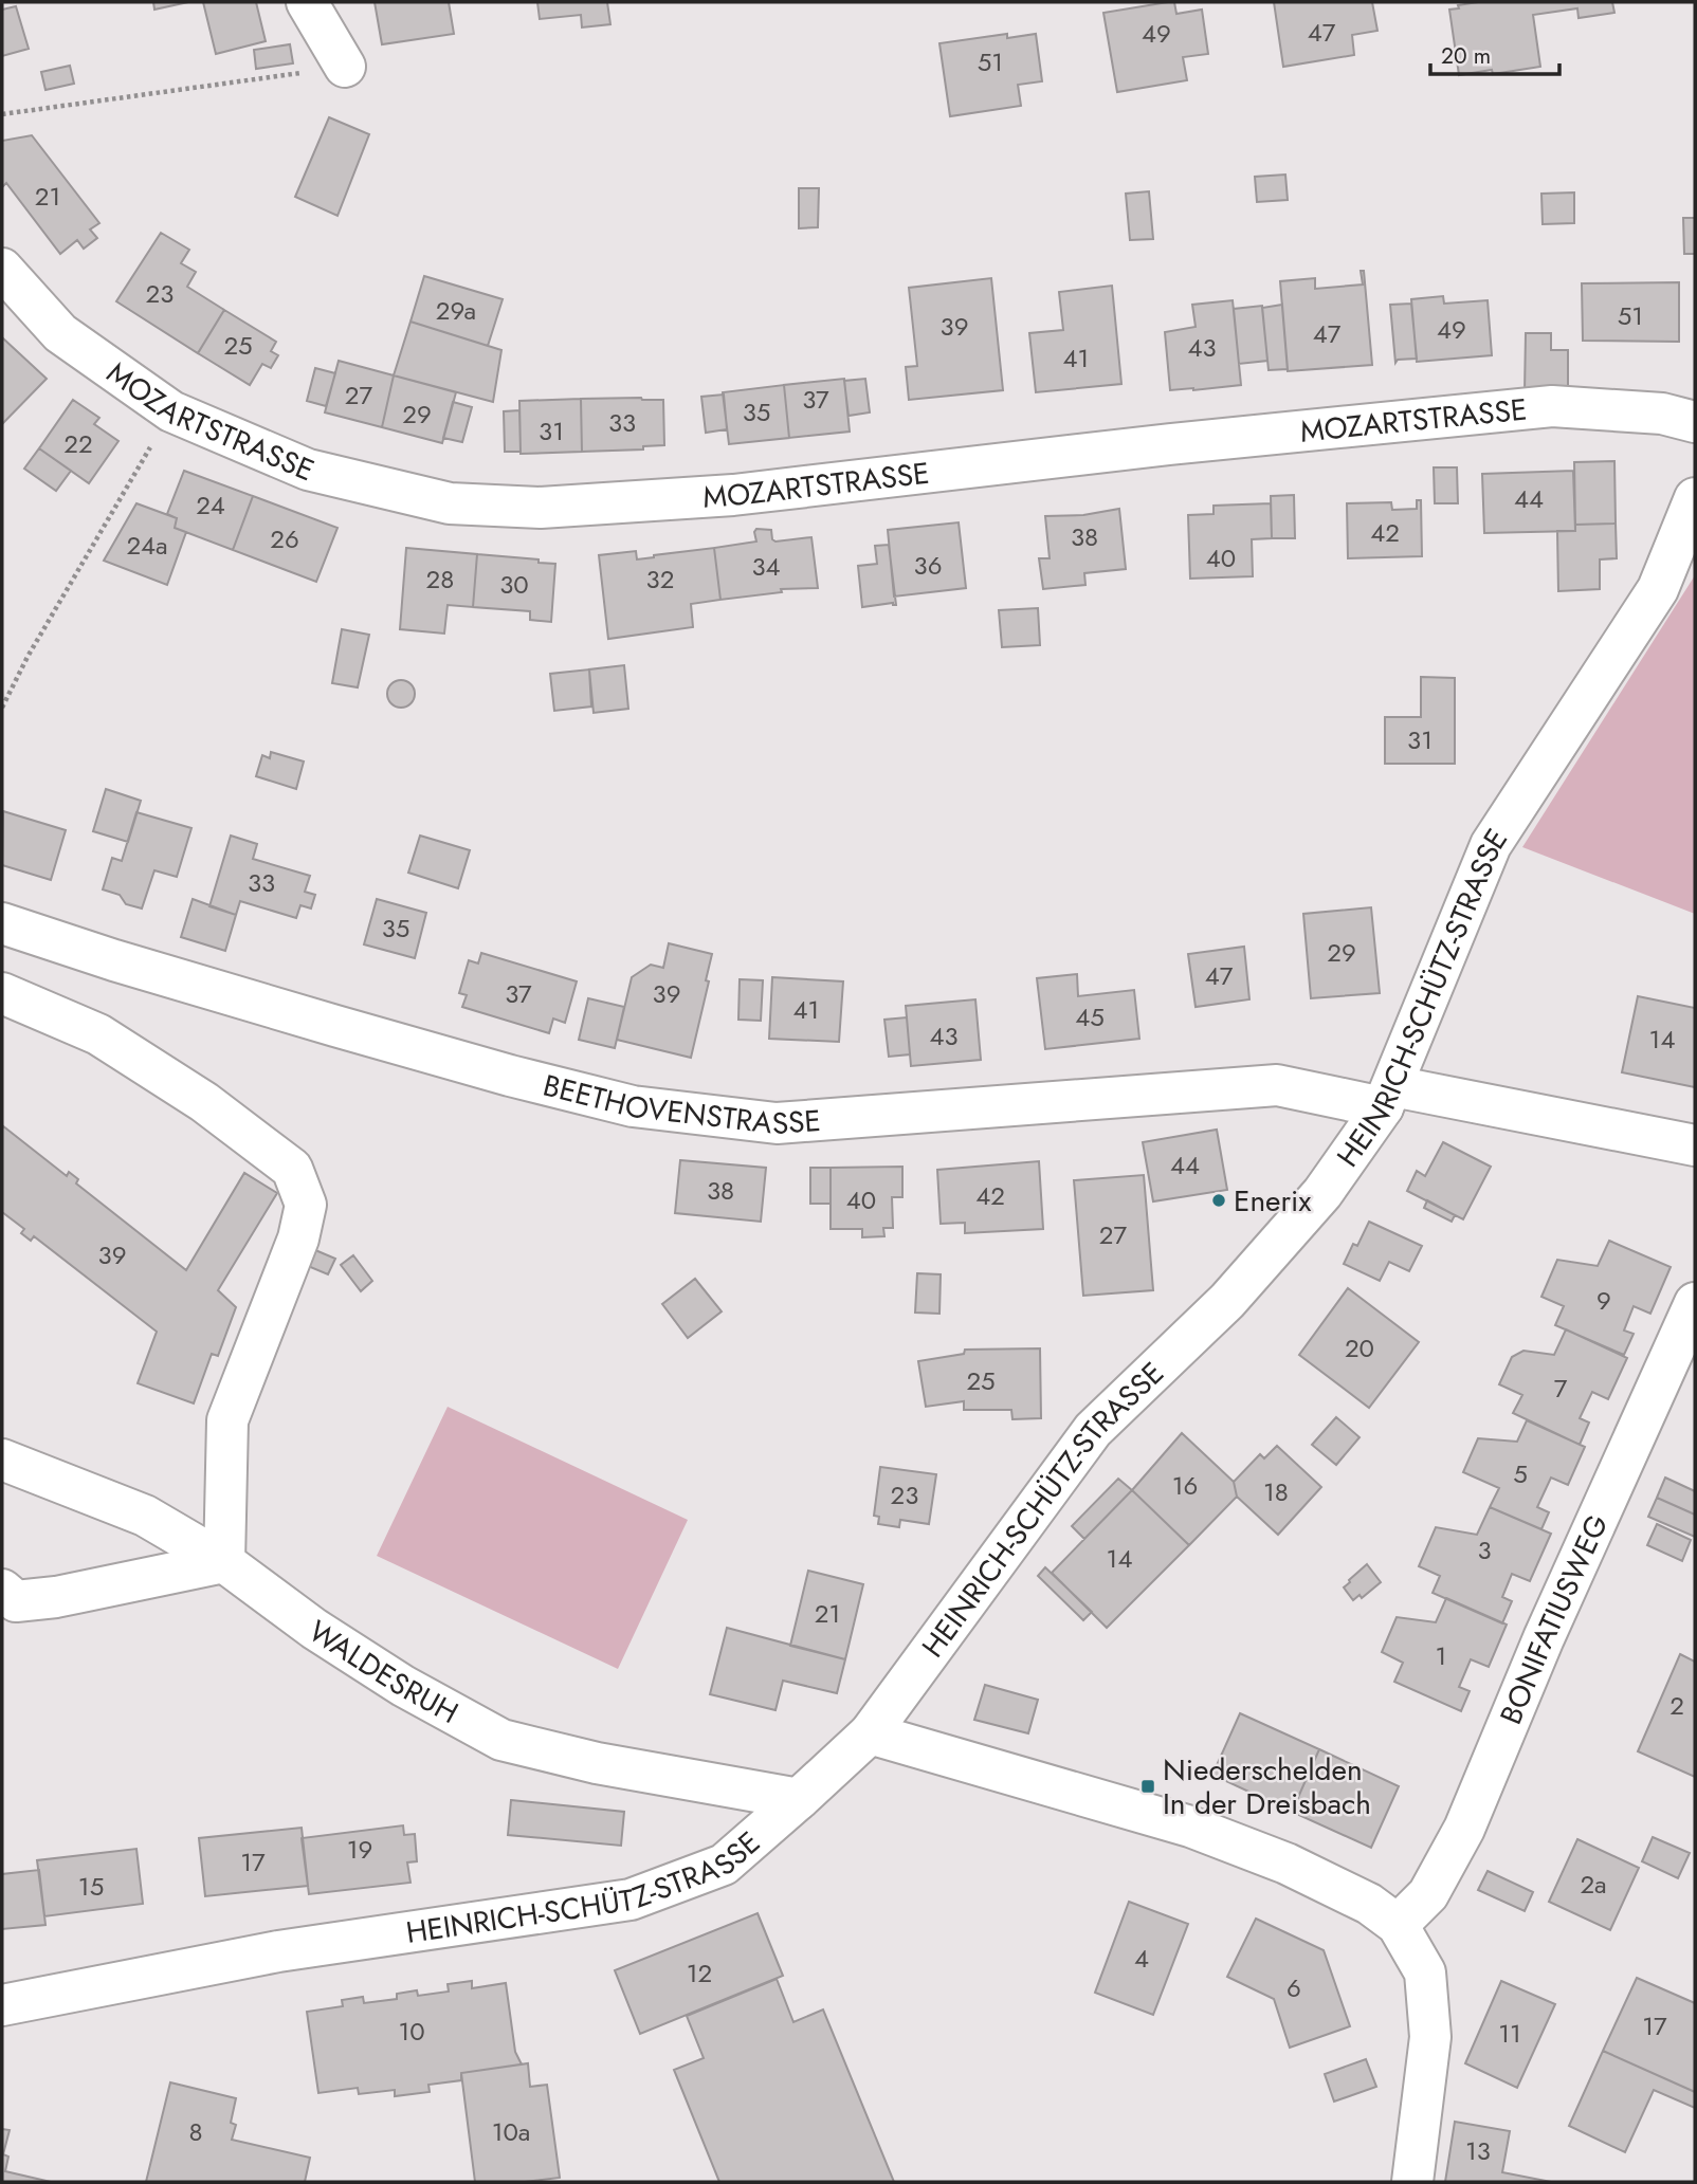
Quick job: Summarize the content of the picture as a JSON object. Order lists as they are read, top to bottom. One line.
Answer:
{"streets":{"street":["MOZARTSTRASSE","HEINRICH-SCHÜTZ-STRASSE","BEETHOVENSTRASSE","BONIFATIUSWEG","WALDESRUH"]},"crossings":[["HEINRICH-SCHÜTZ-STRASSE","BEETHOVENSTRASSE"],["HEINRICH-SCHÜTZ-STRASSE","WALDESRUH"]],"places":{"other":["Enerix"],"transit":["Niederschelden In der Dreisbach"]},"house_numbers":["47","49","51","21","23","29a","51","39","49","47","25","43","41","27","37","35","29","33","31","22","44","24","42","38","26","24a","40","36","34","28","32","30","31","33","35","29","47","37","39","41","45","43","14","44","38","42","40","27","39","9","20","25","7","5","16","18","23","3","14","21","1","2","19","17","2a","15","4","12","6","17","10","11","8","10a","13"],"scale_bar":"20 m"}
